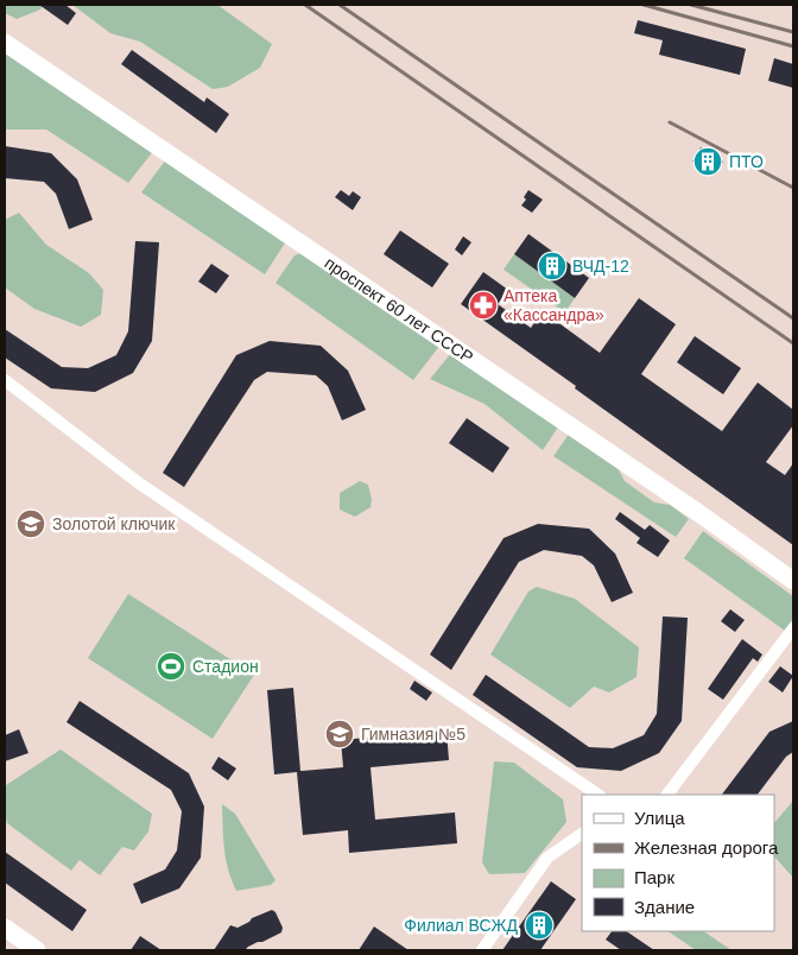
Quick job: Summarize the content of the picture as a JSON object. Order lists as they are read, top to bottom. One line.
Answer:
{"streets":{"street":["проспект 60 лет СССР"]},"places":{"building":["ПТО","ВЧД-12","Филиал ВСЖД"],"pharmacy":["Аптека «Кассандра»"],"school or university":["Золотой ключик","Гимназия №5"],"sports":["Стадион"]},"legend":["Улица","Железная дорога","Парк","Здание"]}
